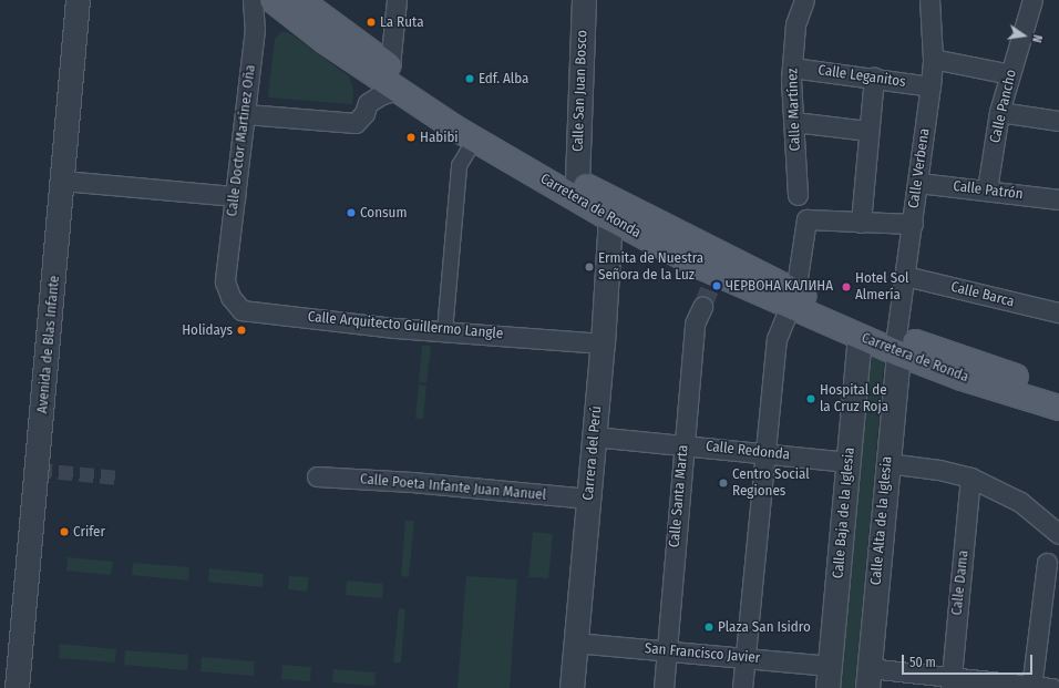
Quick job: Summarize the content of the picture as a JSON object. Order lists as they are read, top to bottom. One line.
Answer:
{"streets":{"main road":["Carretera de Ronda"],"street":["Calle Leganitos","Calle San Juan Bosco","Calle Pancho","Calle Martínez","Calle Doctor Martínez Oña","Calle Verbena","Calle Patrón","Calle Barca","Calle Arquitecto Guillermo Langle","Avenida de Blas Infante","Calle Redonda","Carrera del Perú","Calle Poeta Infante Juan Manuel","Calle Santa Marta","Calle Baja de la Iglesia","Calle Alta de la Iglesia","Calle Dama","San Francisco Javier"]},"crossings":[["Calle Leganitos","Calle Martínez"],["Calle Leganitos","Calle Verbena"],["Calle San Juan Bosco","Carretera de Ronda"],["Calle Pancho","Calle Patrón"],["Calle Doctor Martínez Oña","Calle Arquitecto Guillermo Langle"],["Calle Verbena","Calle Patrón"],["Calle Verbena","Carretera de Ronda"],["Calle Verbena","Calle Barca"],["Calle Verbena","Calle Alta de la Iglesia"],["Carretera de Ronda","Carrera del Perú"],["Carretera de Ronda","Calle Baja de la Iglesia"],["Carretera de Ronda","Calle Alta de la Iglesia"],["Calle Arquitecto Guillermo Langle","Carrera del Perú"],["Calle Redonda","Carrera del Perú"],["Calle Redonda","Calle Santa Marta"],["Calle Redonda","Calle Baja de la Iglesia"],["Carrera del Perú","Calle Poeta Infante Juan Manuel"],["Carrera del Perú","San Francisco Javier"],["Calle Santa Marta","San Francisco Javier"],["Calle Baja de la Iglesia","San Francisco Javier"]],"places":["La Ruta","Edf. Alba","Habibi","Consum","Ermita de Nuestra Señora de la Luz","ЧЕРВOHA KAЛИHA","Hotel Sol Almería","Holidays","Hospital de la Cruz Roja","Centro Social Regiones","Crifer","Plaza San Isidro"],"scale_bar":"50 m","north":"right"}
